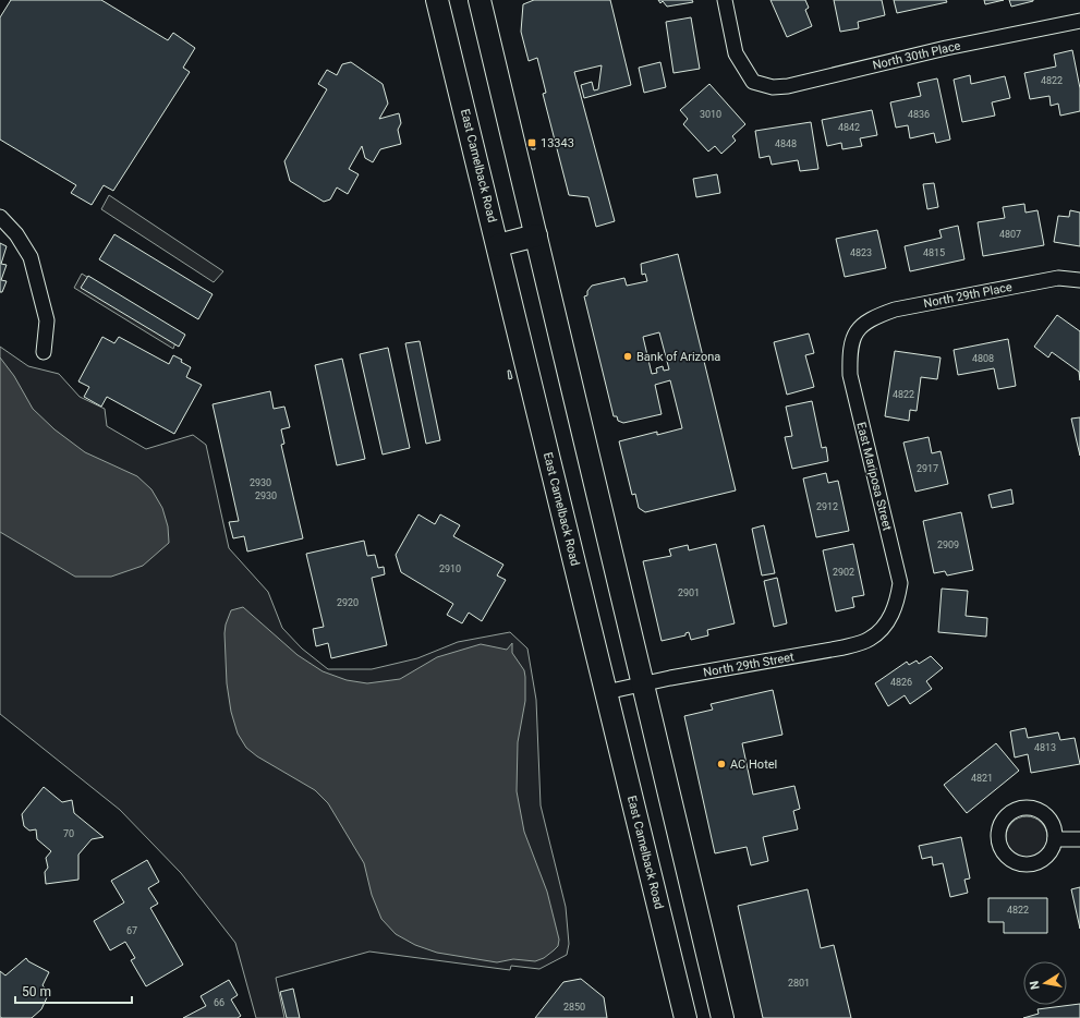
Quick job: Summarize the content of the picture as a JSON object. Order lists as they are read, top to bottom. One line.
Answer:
{"streets":{"main road":["East Camelback Road"],"street":["North 30th Place","North 29th Place","East Mariposa Street","North 29th Street"]},"crossings":[["East Camelback Road","North 29th Street"],["North 29th Place","East Mariposa Street"],["East Mariposa Street","North 29th Street"]],"places":{"transit":["13343"],"other":["Bank of Arizona","AC Hotel"]},"house_numbers":["4822","3010","4836","4842","4848","4807","4823","4815","4808","4822","2917","2930","2930","2912","2909","2910","2902","2901","2920","4826","4813","4821","70","4822","67","2801","66","2850"],"scale_bar":"50 m","north":"left"}
